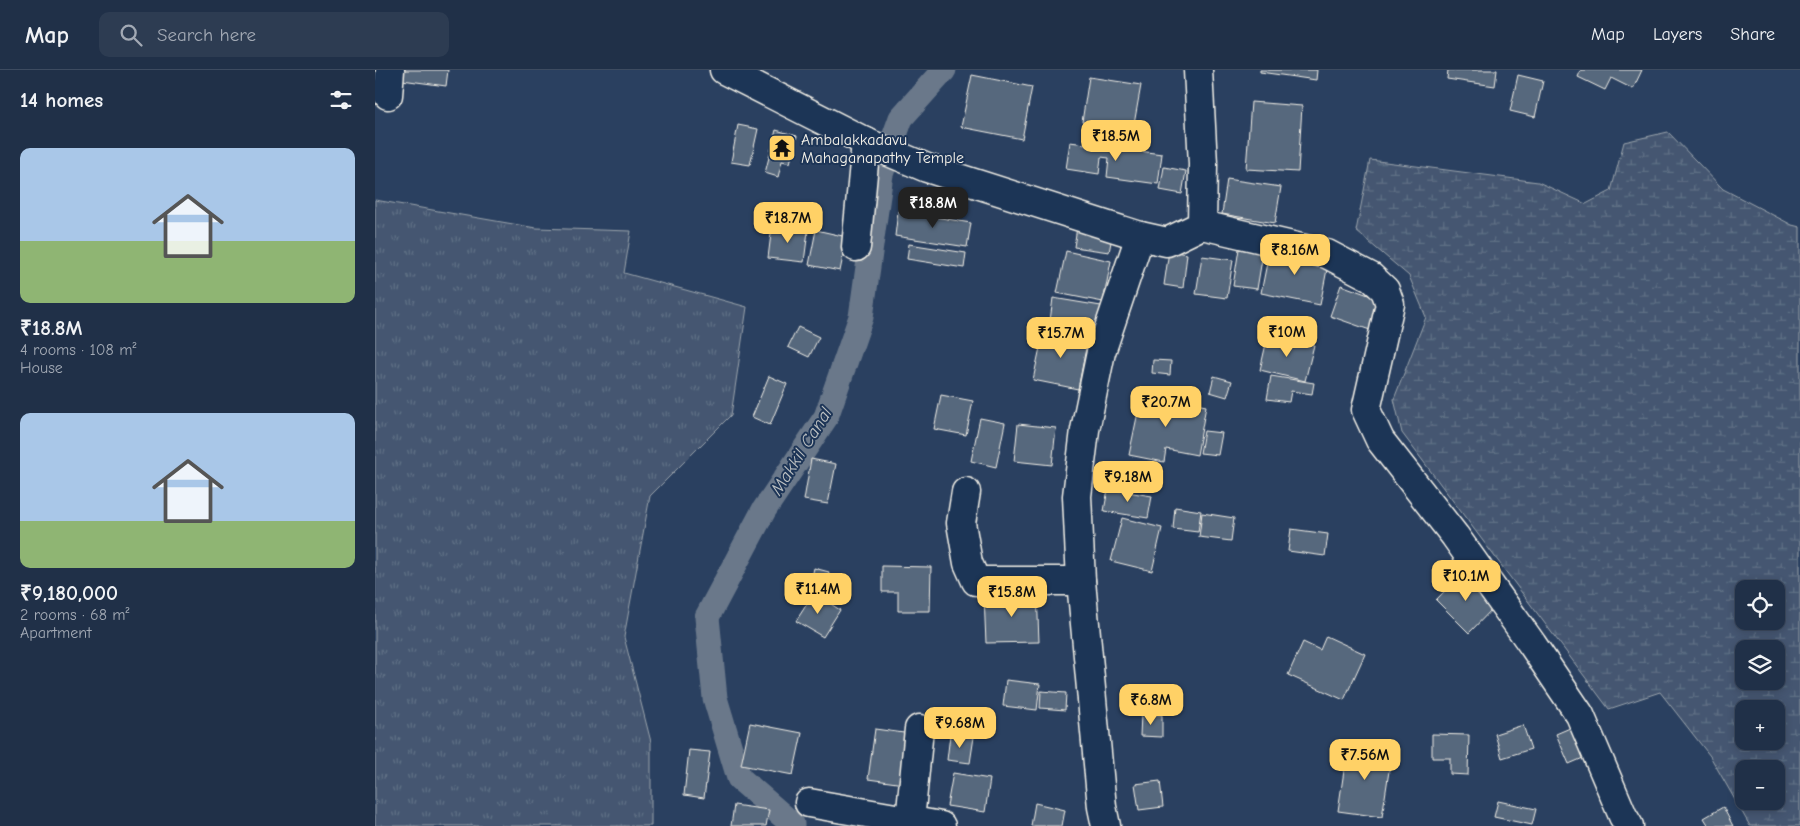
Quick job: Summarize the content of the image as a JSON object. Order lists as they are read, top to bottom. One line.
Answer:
{"water":["Makkil Canal"],"places":{"temple":["Ambalakkadavu Mahaganapathy Temple"]},"page":{"header":"Map","search":"Search here","nav":["Map","Layers","Share"],"heading":"14 homes","price":["₹18.5M","₹18.8M","₹18.7M","₹8.16M","₹10M","₹15.7M","₹20.7M","₹9.18M","₹10.1M","₹11.4M","₹15.8M","₹6.8M","₹9.68M","₹7.56M"],"list":[{"name":"₹18.8M","note":"4 rooms · 108 m² · House"},{"name":"₹9,180,000","note":"2 rooms · 68 m² · Apartment"}],"map_buttons":["+","−"]}}
